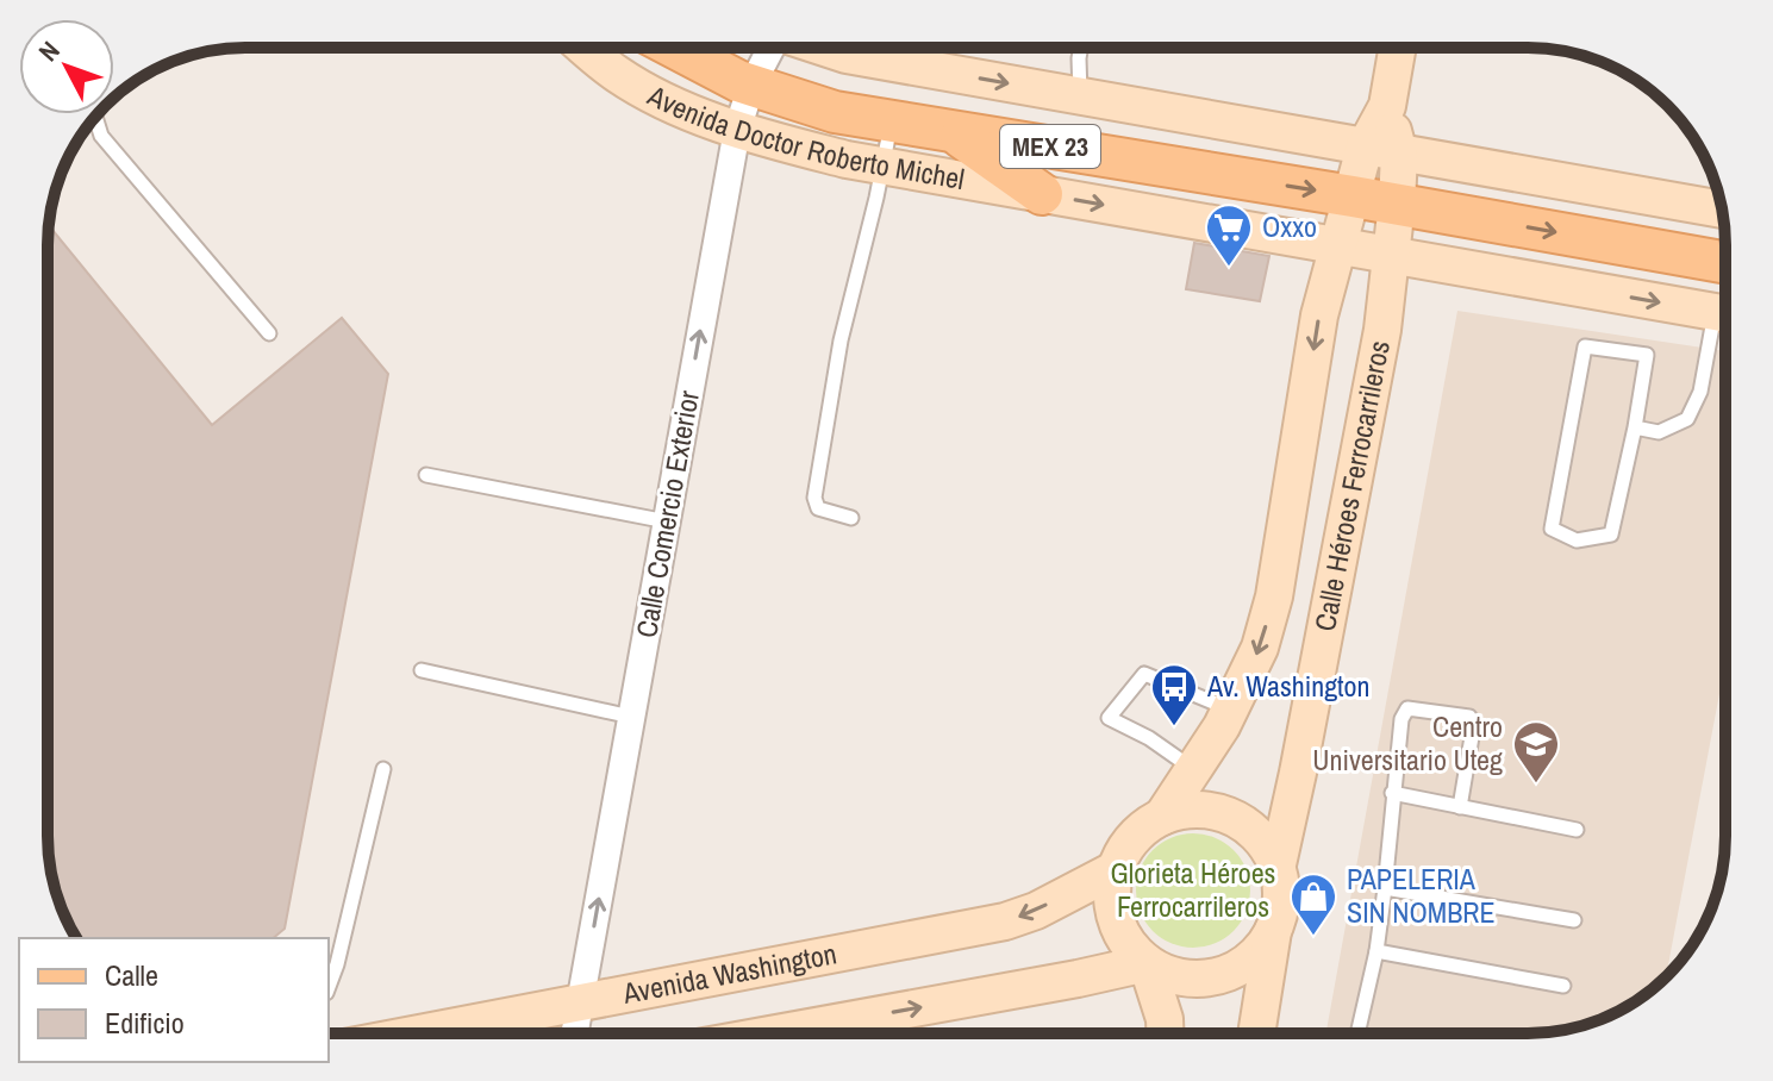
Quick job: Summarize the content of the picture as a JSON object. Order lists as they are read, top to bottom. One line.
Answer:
{"streets":{"main road":["Avenida Doctor Roberto Michel","MEX 23","Calle Héroes Ferrocarrileros","Avenida Washington"],"street":["Calle Comercio Exterior"]},"crossings":[["Avenida Doctor Roberto Michel","Calle Héroes Ferrocarrileros"],["Avenida Doctor Roberto Michel","Calle Comercio Exterior"],["Calle Héroes Ferrocarrileros","Avenida Washington"],["Calle Comercio Exterior","Avenida Washington"]],"one_way":["Calle Comercio Exterior"],"parks":["Glorieta Héroes Ferrocarrileros"],"places":{"supermarket":["Oxxo"],"bus stop":["Av. Washington"],"school or university":["Centro Universitario Uteg"],"shop":["PAPELERIA SIN NOMBRE"]},"legend":["Calle","Edificio"],"north":"top left"}
